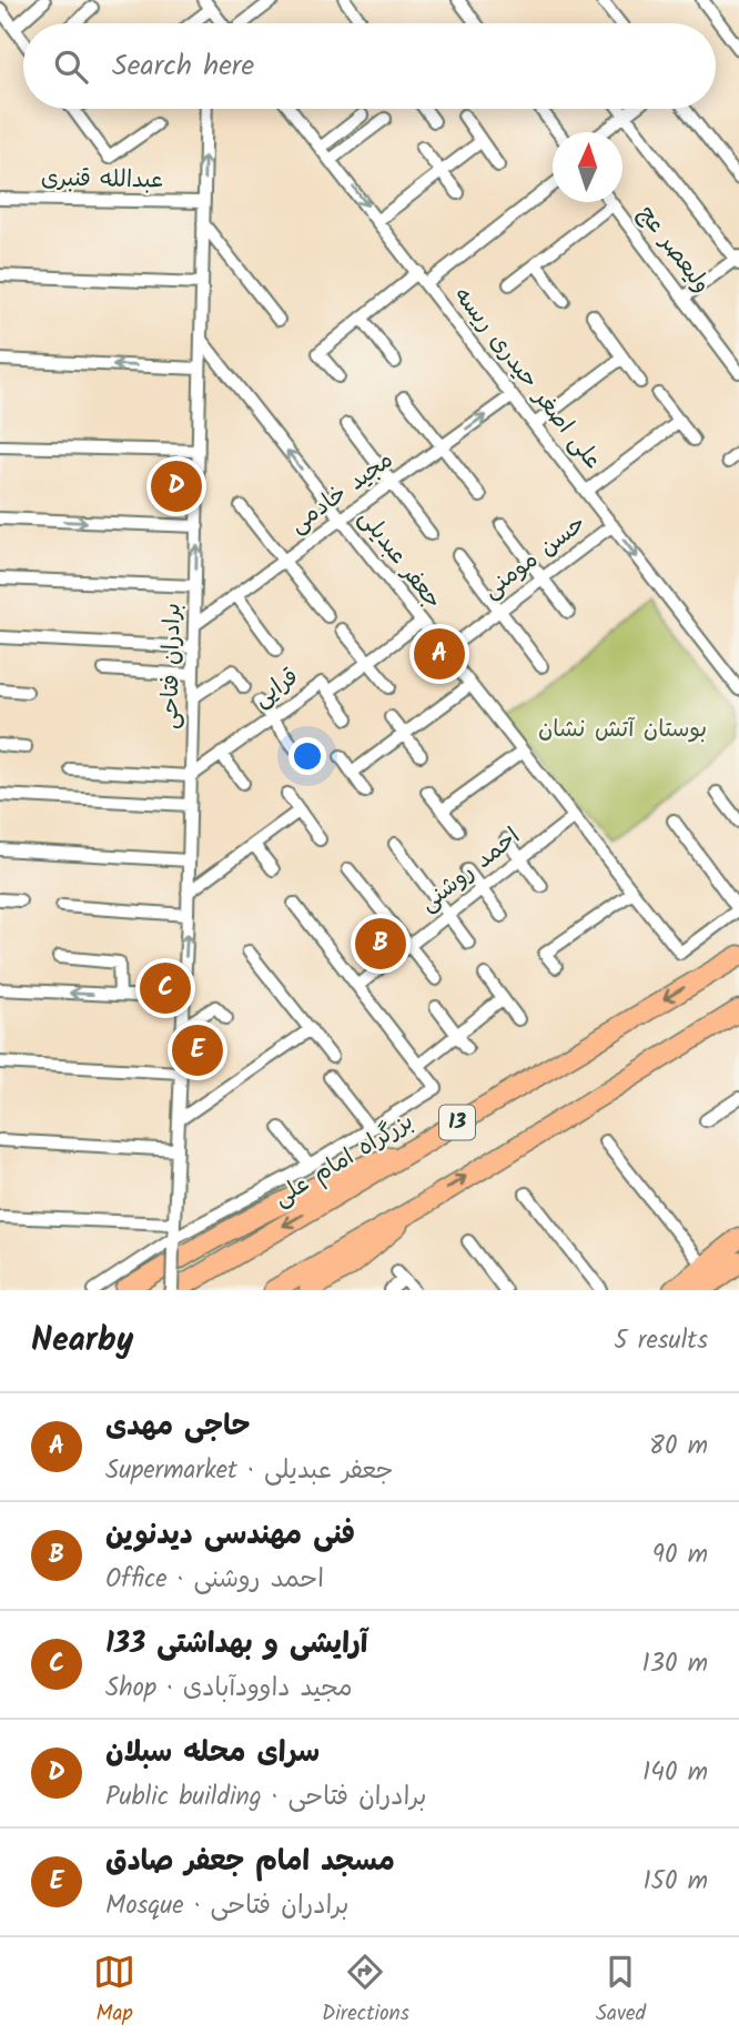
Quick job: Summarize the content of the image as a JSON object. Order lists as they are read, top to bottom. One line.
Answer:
{"streets":{"main road":["13","بزرگراه امام علی"],"street":["عبدالله قنبری","ولیعصر عج","علی اصغر حیدری ریسه","مجید خادمی","حسن مومنی","جعفر عبدیلی","برادران فتاحی","قرایی","احمد روشنی"]},"crossings":[["عبدالله قنبری","برادران فتاحی"],["علی اصغر حیدری ریسه","مجید خادمی"],["علی اصغر حیدری ریسه","حسن مومنی"],["مجید خادمی","جعفر عبدیلی"],["مجید خادمی","برادران فتاحی"],["حسن مومنی","جعفر عبدیلی"],["جعفر عبدیلی","برادران فتاحی"],["جعفر عبدیلی","قرایی"],["جعفر عبدیلی","احمد روشنی"],["برادران فتاحی","قرایی"],["برادران فتاحی","بزرگراه امام علی"]],"parks":["بوستان آتش نشان"],"north":"top","page":{"search":"Search here","pins":["D","A","B","C","E"],"heading":["Nearby","5 results"],"list":[{"mark":"A","name":"حاجی مهدی","note":"Supermarket · جعفر عبدیلی","value":"80 m"},{"mark":"B","name":"فنی مهندسی دیدنوین","note":"Office · احمد روشنی","value":"90 m"},{"mark":"C","name":"آرایشی و بهداشتی 133","note":"Shop · مجید داوودآبادی","value":"130 m"},{"mark":"D","name":"سرای محله سبلان","note":"Public building · برادران فتاحی","value":"140 m"},{"mark":"E","name":"مسجد امام جعفر صادق","note":"Mosque · برادران فتاحی","value":"150 m"}],"nav":["Map","Directions","Saved"]}}
